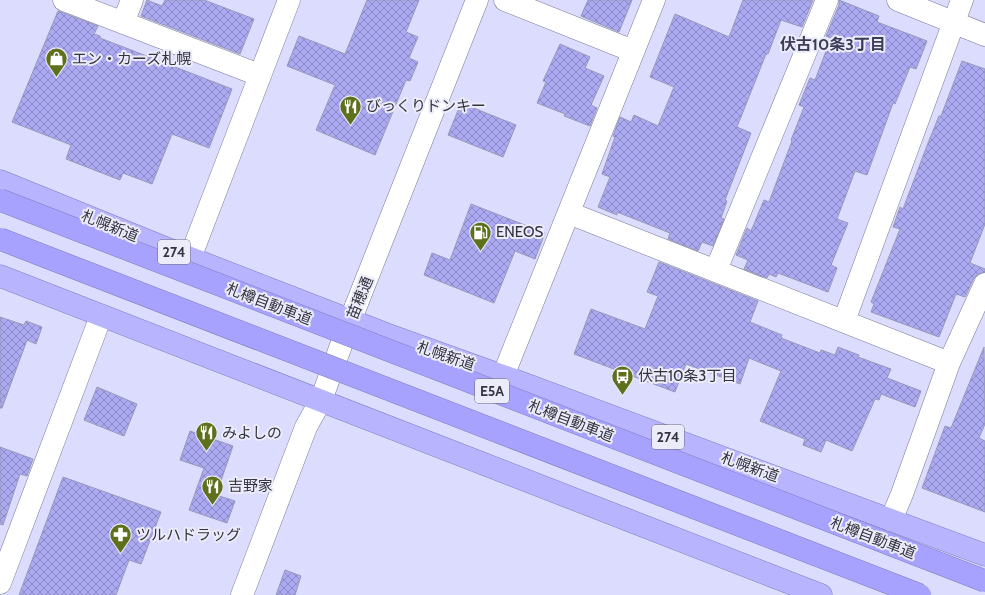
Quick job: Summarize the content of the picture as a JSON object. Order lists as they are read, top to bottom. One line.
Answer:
{"streets":{"highway":["札幌新道","274","札樽自動車道","E5A"],"street":["苗穂通"]},"crossings":[["札幌新道","苗穂通"]],"districts":["伏古10条3丁目"],"places":{"shop":["エン・カーズ札幌"],"restaurant":["びっくりドンキー","みよしの","吉野家"],"fuel station":["ENEOS"],"bus stop":["伏古10条3丁目"],"pharmacy":["ツルハドラッグ"]}}
